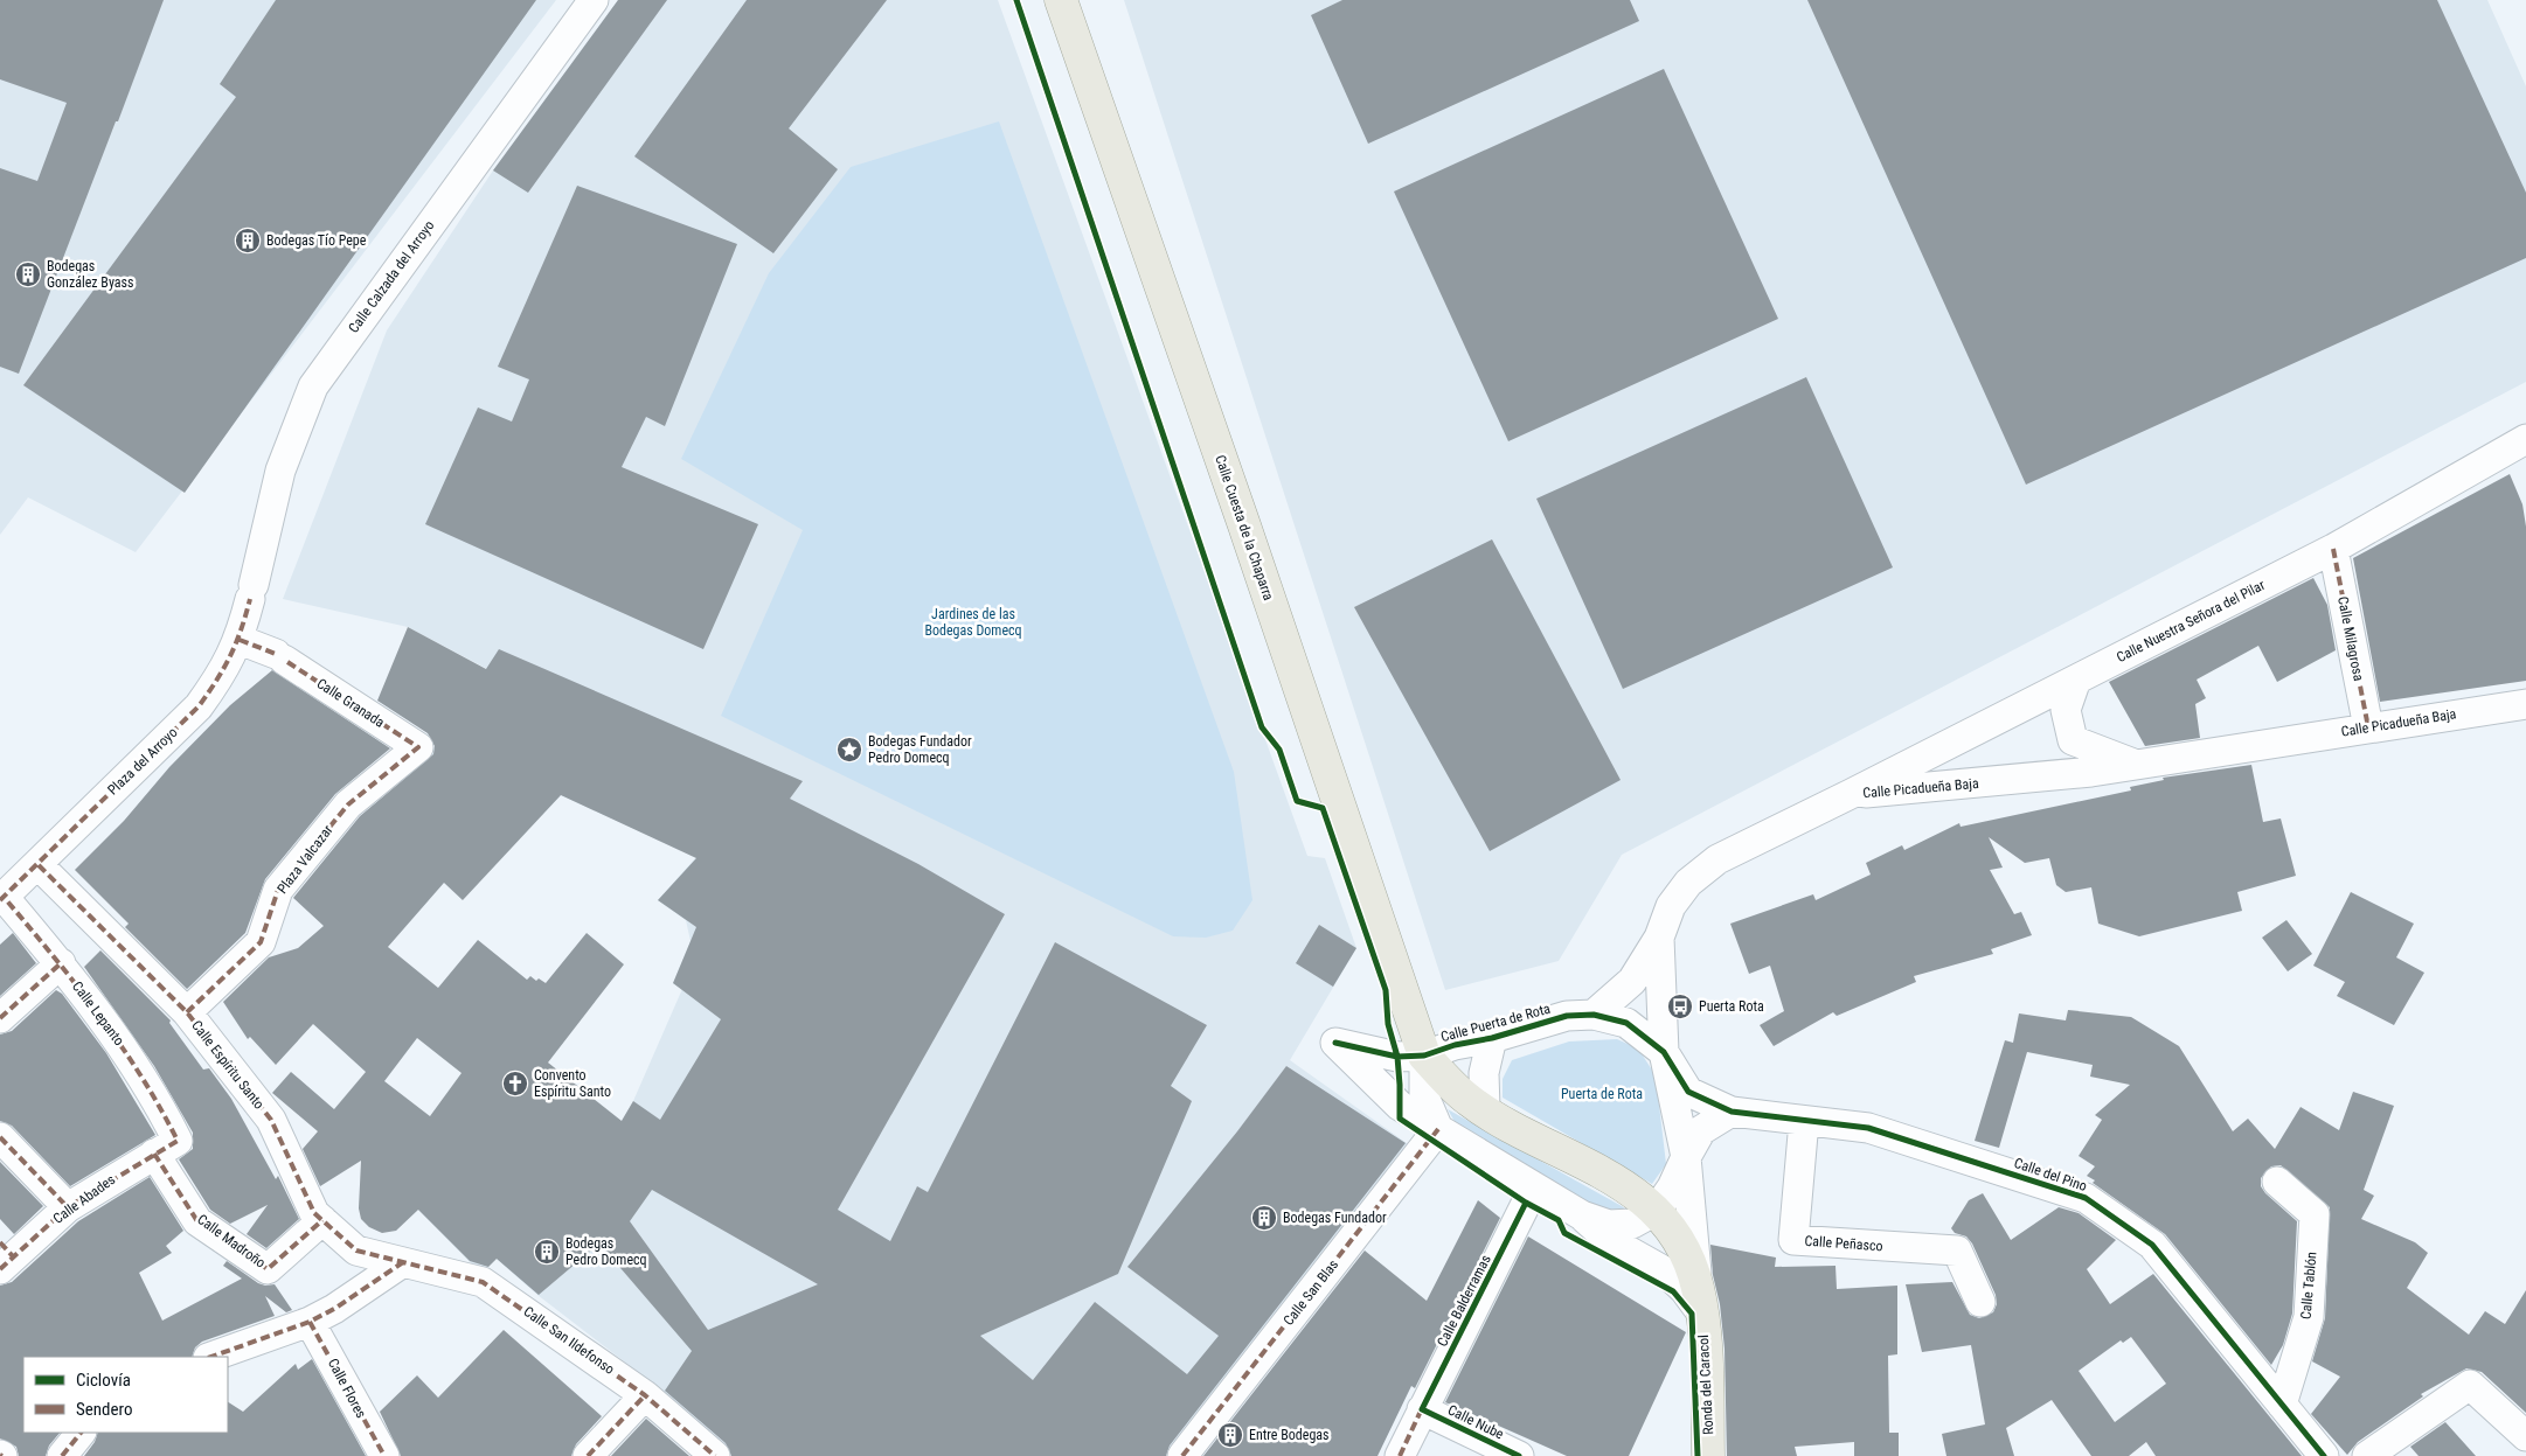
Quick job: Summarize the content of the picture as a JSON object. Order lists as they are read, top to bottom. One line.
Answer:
{"streets":{"main road":["Calle Cuesta de la Chaparra","Calle Puerta de Rota","Ronda del Caracol"],"street":["Calle Calzada del Arroyo","Calle Nuestra Señora del Pilar","Calle Milagrosa","Calle Granada","Calle Picadueña Baja","Plaza del Arroyo","Plaza Valcazar","Calle Lepanto","Calle Espíritu Santo","Calle del Pino","Calle Abades","Calle Madroño","Calle Peñasco","Calle Tablón","Calle San Blas","Calle Balderramas","Calle San Ildefonso","Calle Flores","Calle Nube"]},"crossings":[["Calle Calzada del Arroyo","Plaza del Arroyo"],["Calle Cuesta de la Chaparra","Calle Puerta de Rota"],["Calle Nuestra Señora del Pilar","Calle Milagrosa"],["Calle Nuestra Señora del Pilar","Calle Picadueña Baja"],["Calle Milagrosa","Calle Picadueña Baja"],["Calle Granada","Plaza del Arroyo"],["Calle Granada","Plaza Valcazar"],["Plaza del Arroyo","Calle Lepanto"],["Plaza del Arroyo","Calle Espíritu Santo"],["Plaza Valcazar","Calle Espíritu Santo"],["Calle Lepanto","Calle Abades"],["Calle Lepanto","Calle Madroño"],["Calle Puerta de Rota","Calle del Pino"],["Calle Puerta de Rota","Calle San Blas"],["Calle Puerta de Rota","Calle Balderramas"],["Calle Puerta de Rota","Ronda del Caracol"],["Calle Espíritu Santo","Calle Madroño"],["Calle Espíritu Santo","Calle San Ildefonso"],["Calle del Pino","Calle Peñasco"],["Calle del Pino","Calle Tablón"],["Calle Abades","Calle Madroño"],["Calle Balderramas","Calle Nube"]],"parks":["Jardines de las Bodegas Domecq","Puerta de Rota"],"places":{"building":["Bodegas Tío Pepe","Bodegas González Byass","Bodegas Fundador","Bodegas Pedro Domecq","Entre Bodegas"],"place":["Bodegas Fundador Pedro Domecq"],"bus stop":["Puerta Rota"],"church":["Convento Espíritu Santo"]},"legend":["Ciclovía","Sendero"]}
